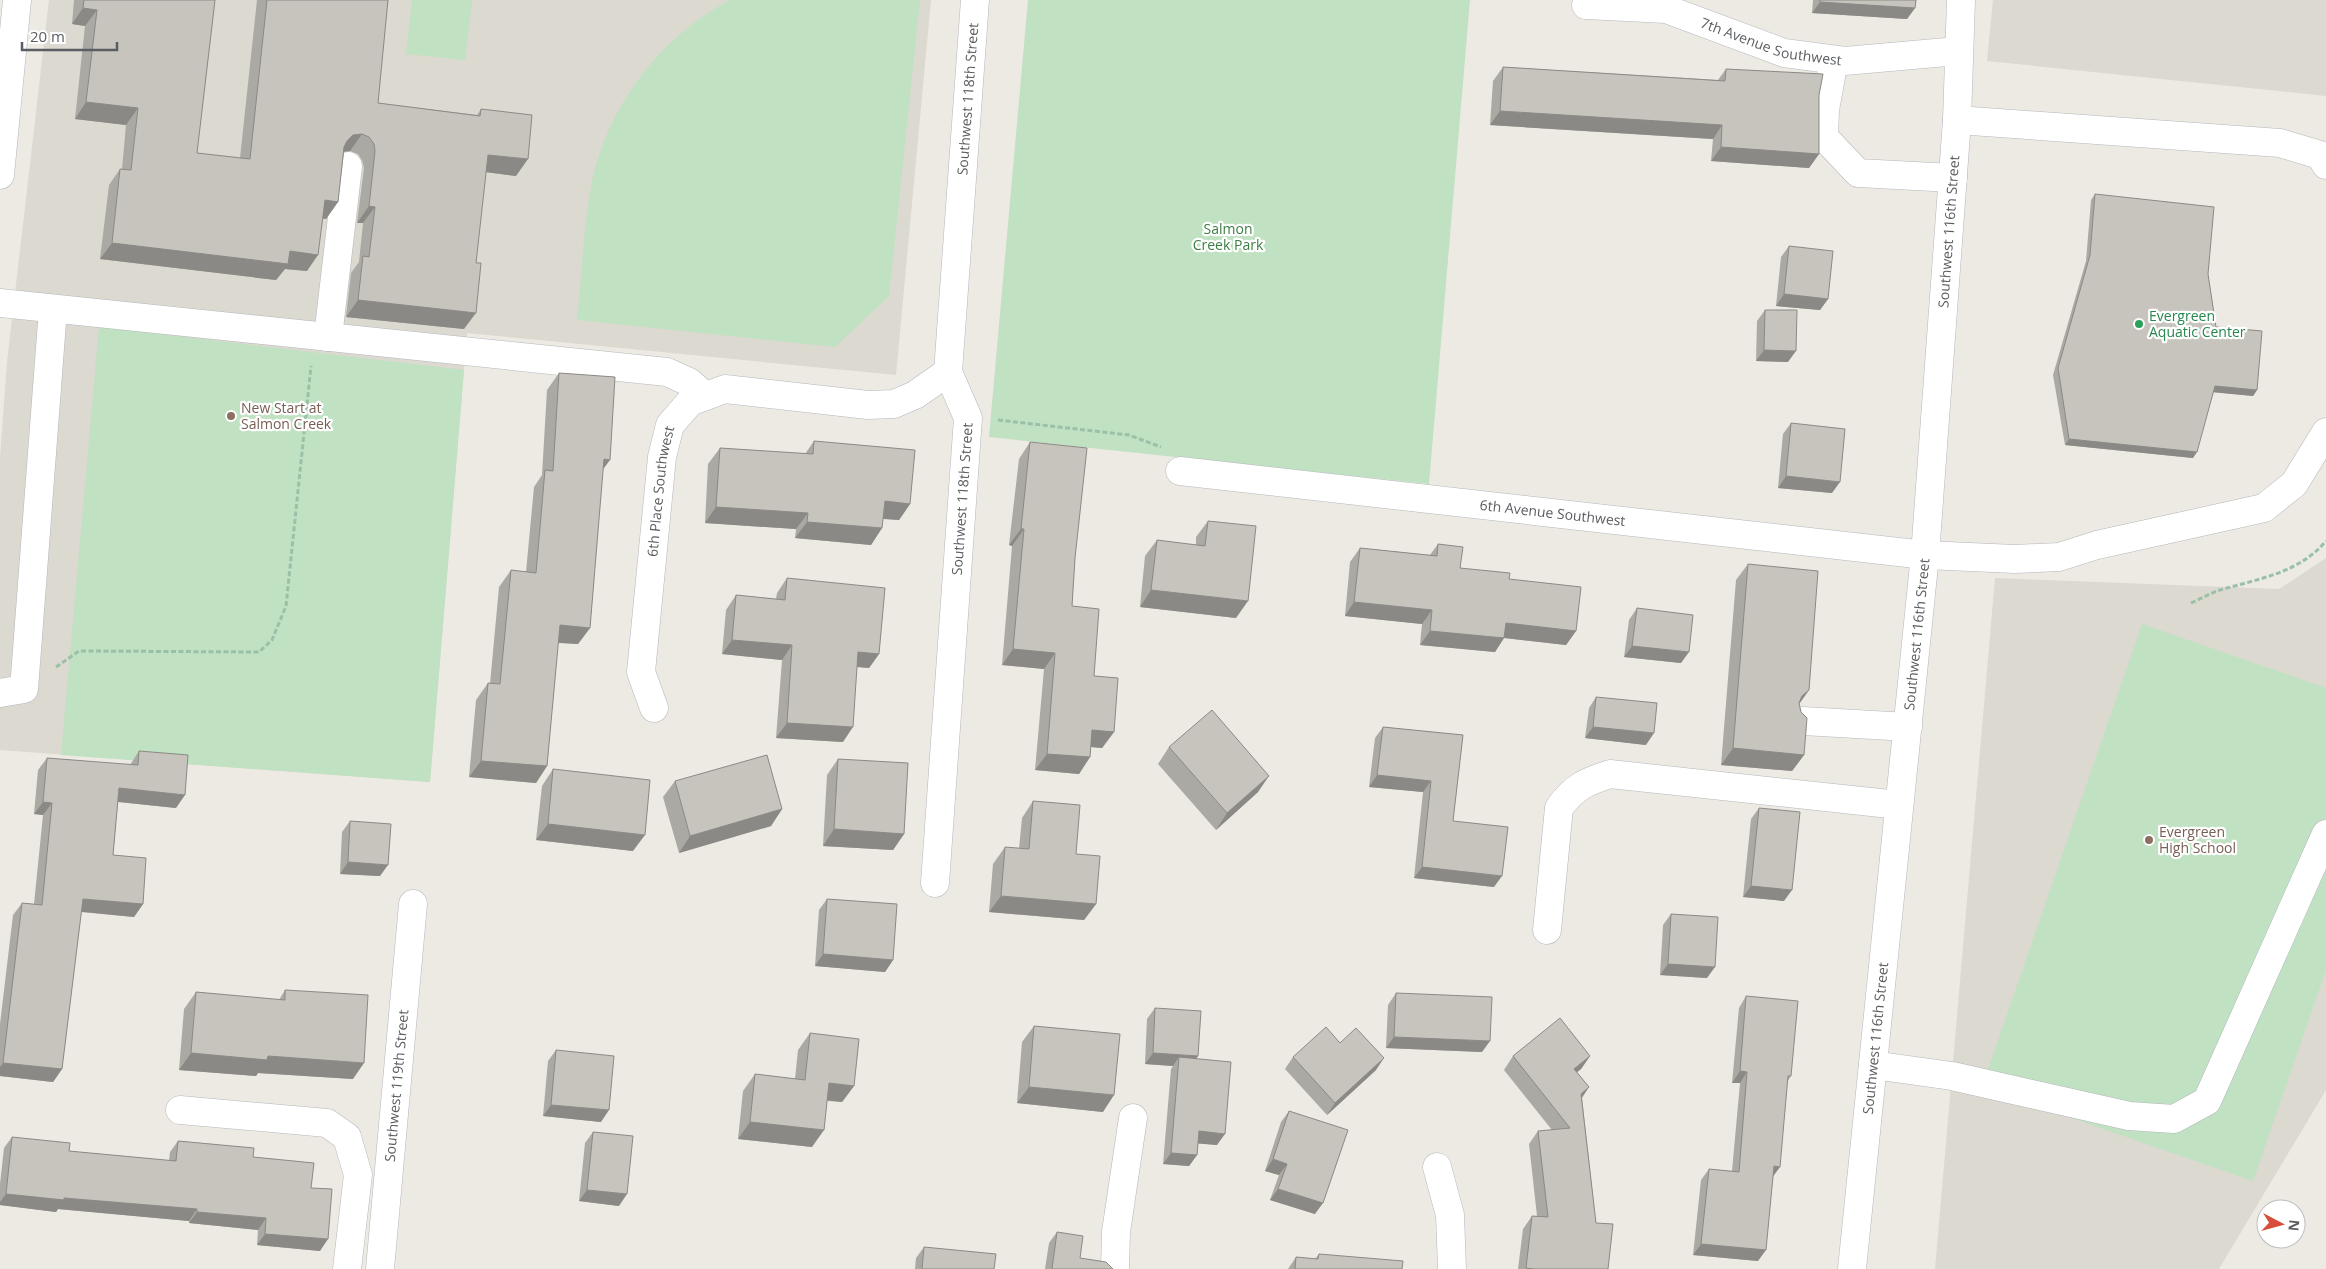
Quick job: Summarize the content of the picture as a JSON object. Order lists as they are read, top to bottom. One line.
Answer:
{"streets":{"street":["7th Avenue Southwest","Southwest 118th Street","Southwest 116th Street","6th Place Southwest","6th Avenue Southwest","Southwest 119th Street"]},"crossings":[["7th Avenue Southwest","Southwest 116th Street"],["Southwest 118th Street","6th Place Southwest"],["Southwest 116th Street","6th Avenue Southwest"]],"parks":["Salmon Creek Park"],"places":["Evergreen Aquatic Center","New Start at Salmon Creek","Evergreen High School"],"scale_bar":"20 m","north":"right"}
